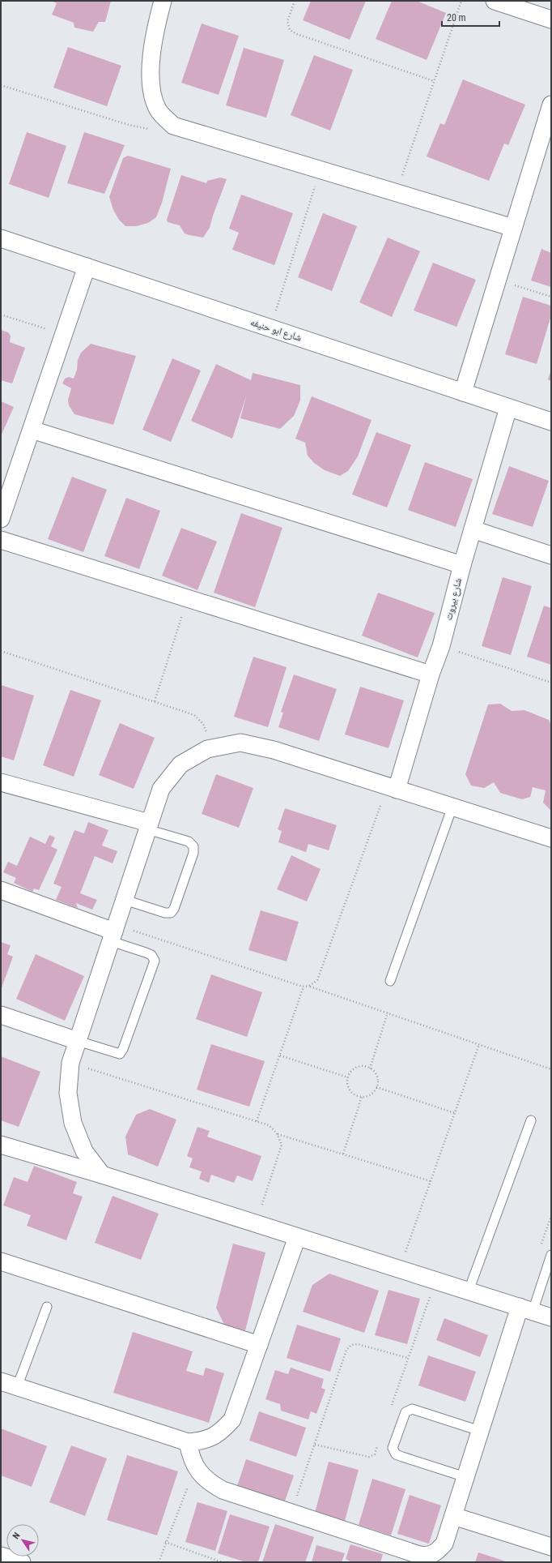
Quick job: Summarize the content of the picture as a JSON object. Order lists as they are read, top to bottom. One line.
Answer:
{"streets":{"street":["شارع ابو حنيفه","شارع بيروت"]},"crossings":[["شارع ابو حنيفه","شارع بيروت"]],"scale_bar":"20 m","north":"top left"}
